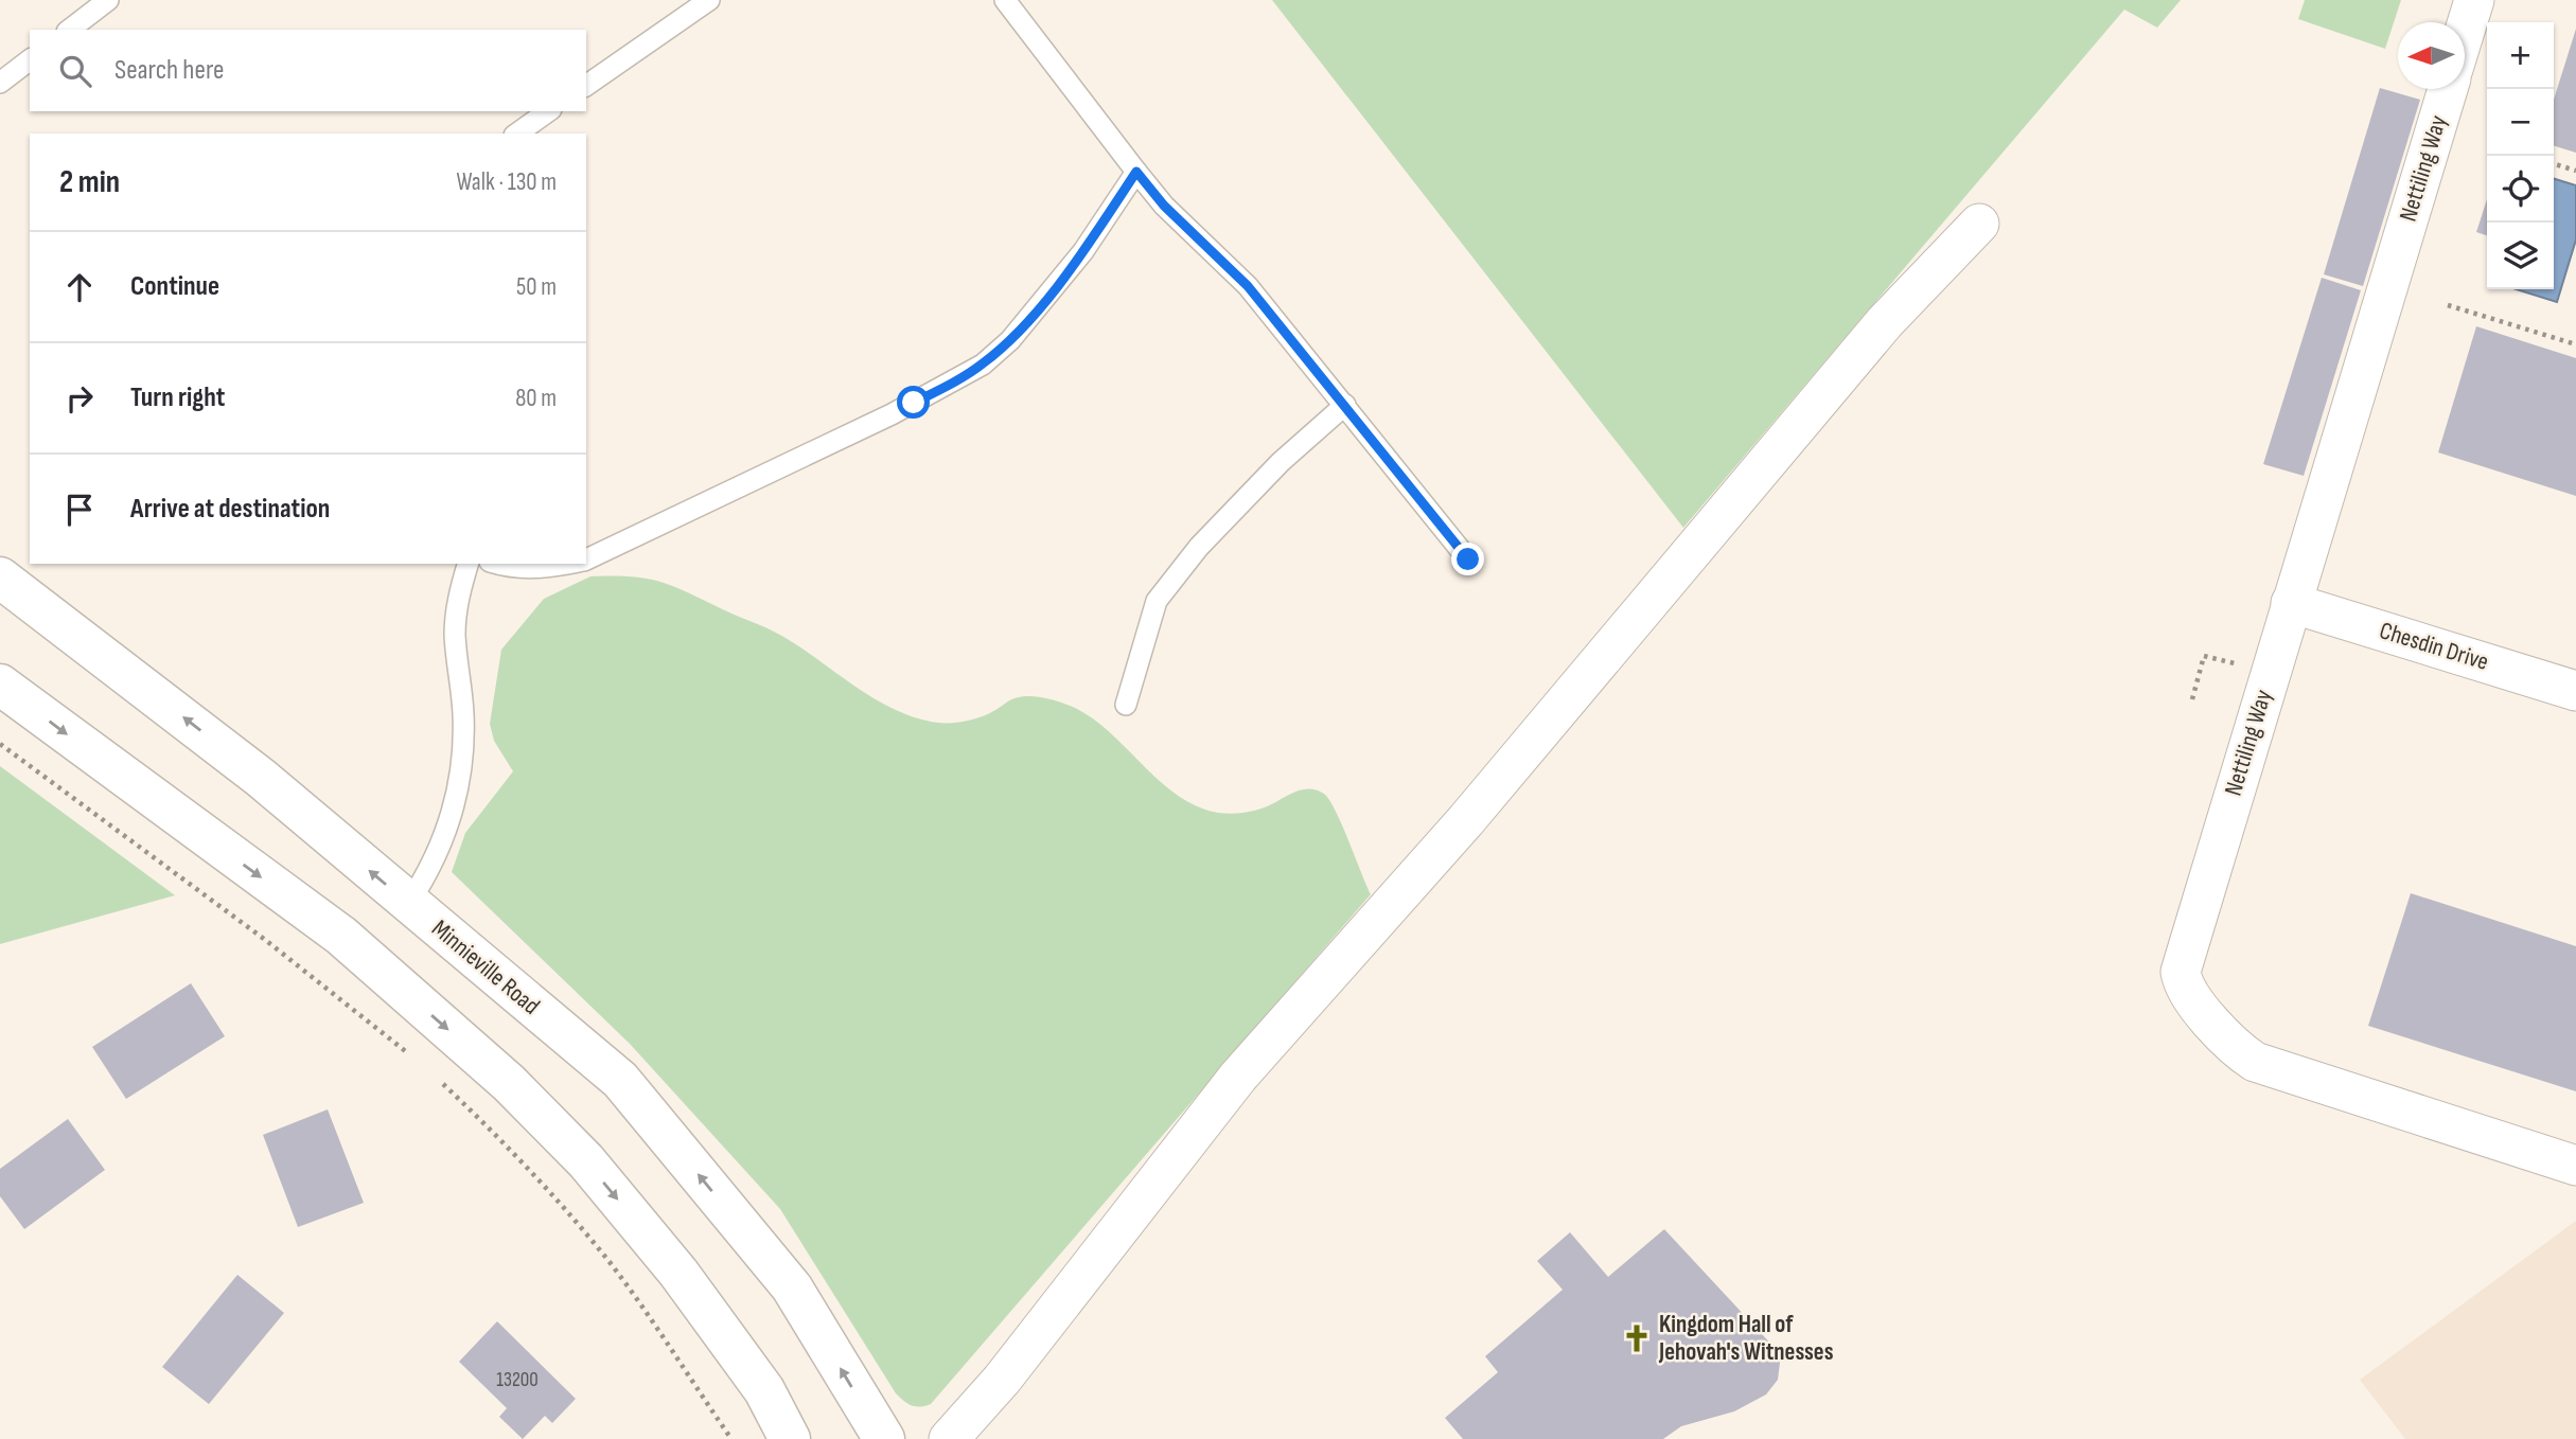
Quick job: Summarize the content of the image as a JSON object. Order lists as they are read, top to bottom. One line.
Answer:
{"streets":{"main road":["Minnieville Road"],"street":["Nettiling Way","Chesdin Drive"]},"crossings":[["Nettiling Way","Chesdin Drive"]],"places":{"church":["Kingdom Hall of Jehovah's Witnesses"]},"house_numbers":["13200"],"north":"left","page":{"map_buttons":["+","−"],"search":"Search here","heading":["2 min","Walk · 130 m"],"list":[["Continue","50 m"],["Turn right","80 m"],"Arrive at destination"]}}
